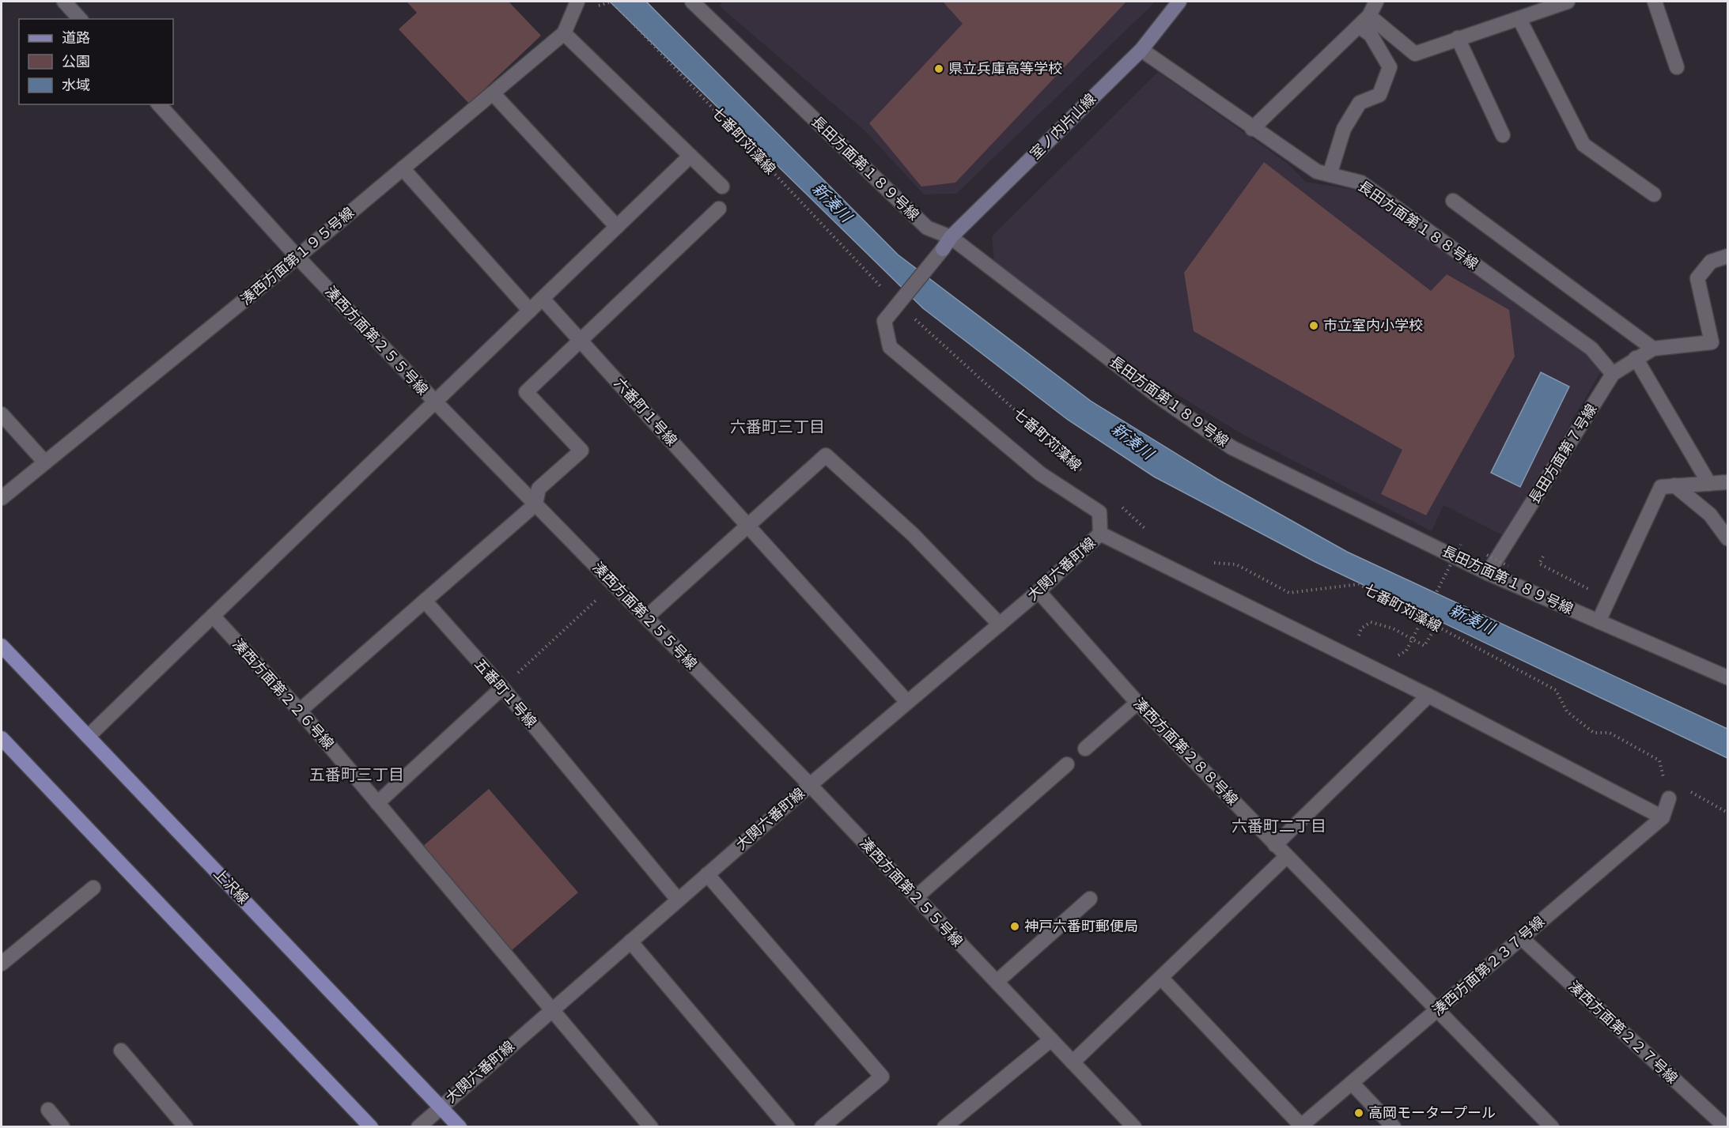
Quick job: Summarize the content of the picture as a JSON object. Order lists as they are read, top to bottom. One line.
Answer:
{"streets":{"main road":["上沢線"],"street":["室ノ内片山線","七番町苅藻線","長田方面第１８９号線","長田方面第１８８号線","湊西方面第１９５号線","湊西方面第２５５号線","六番町１号線","長田方面第７号線","大関六番町線","五番町１号線","湊西方面第２２６号線","湊西方面第２８８号線","湊西方面第２３７号線","湊西方面第２２７号線"]},"crossings":[["室ノ内片山線","七番町苅藻線"],["室ノ内片山線","長田方面第１８９号線"],["室ノ内片山線","長田方面第１８８号線"],["七番町苅藻線","長田方面第１８９号線"],["七番町苅藻線","大関六番町線"],["長田方面第１８９号線","長田方面第７号線"],["長田方面第１８８号線","長田方面第７号線"],["湊西方面第１９５号線","湊西方面第２５５号線"],["湊西方面第２５５号線","大関六番町線"],["六番町１号線","大関六番町線"],["大関六番町線","五番町１号線"],["大関六番町線","湊西方面第２２６号線"],["大関六番町線","湊西方面第２８８号線"],["大関六番町線","上沢線"],["湊西方面第２８８号線","湊西方面第２３７号線"],["湊西方面第２３７号線","湊西方面第２２７号線"]],"districts":["六番町三丁目","五番町三丁目","六番町二丁目"],"water":["新湊川"],"places":["県立兵庫高等学校","市立室内小学校","神戸六番町郵便局","高岡モータープール"],"legend":["道路","公園","水域"]}
